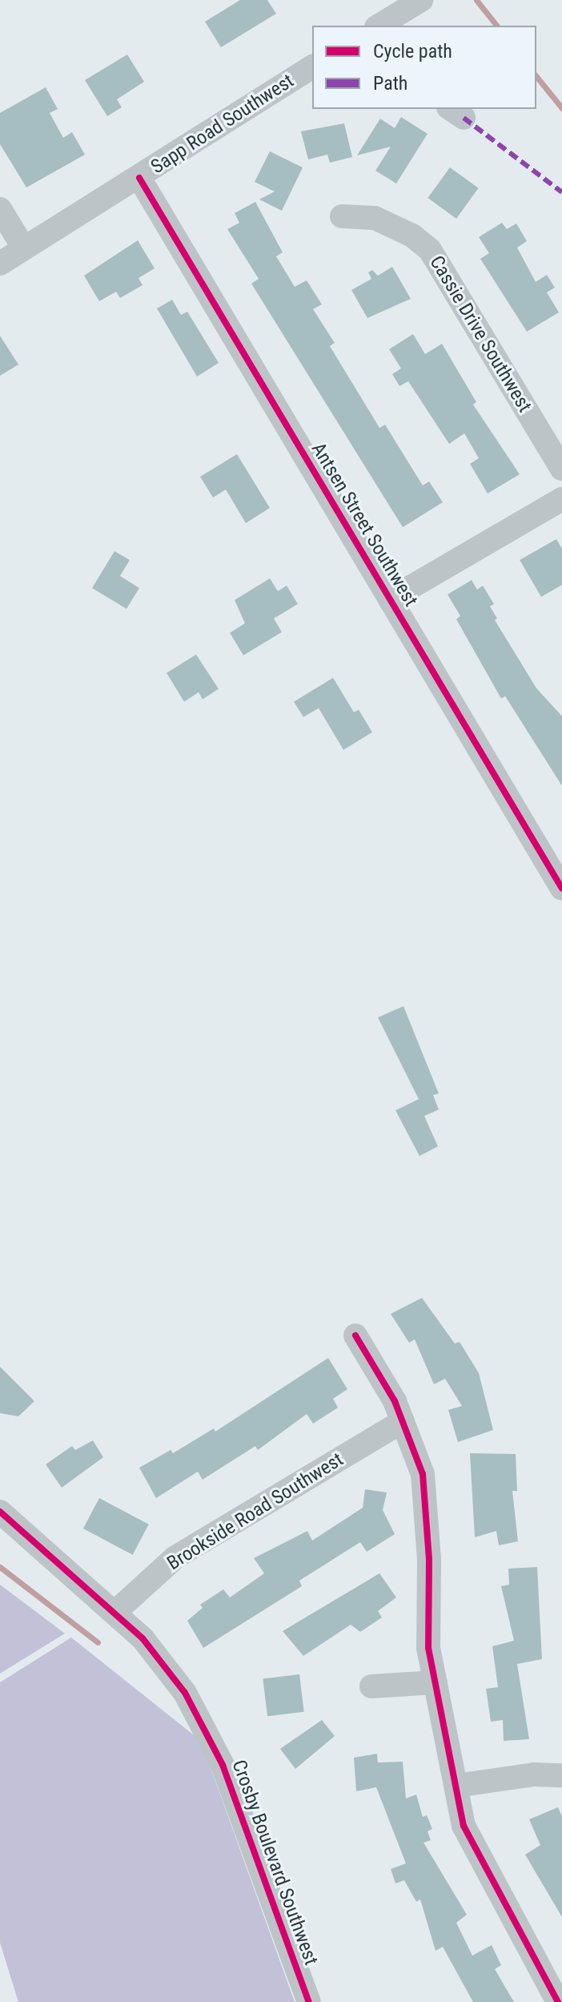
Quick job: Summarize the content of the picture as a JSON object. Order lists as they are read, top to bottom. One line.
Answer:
{"streets":{"street":["Sapp Road Southwest","Cassie Drive Southwest","Antsen Street Southwest","Brookside Road Southwest","Crosby Boulevard Southwest"]},"crossings":[["Sapp Road Southwest","Antsen Street Southwest"],["Brookside Road Southwest","Crosby Boulevard Southwest"]],"legend":["Cycle path","Path"]}
